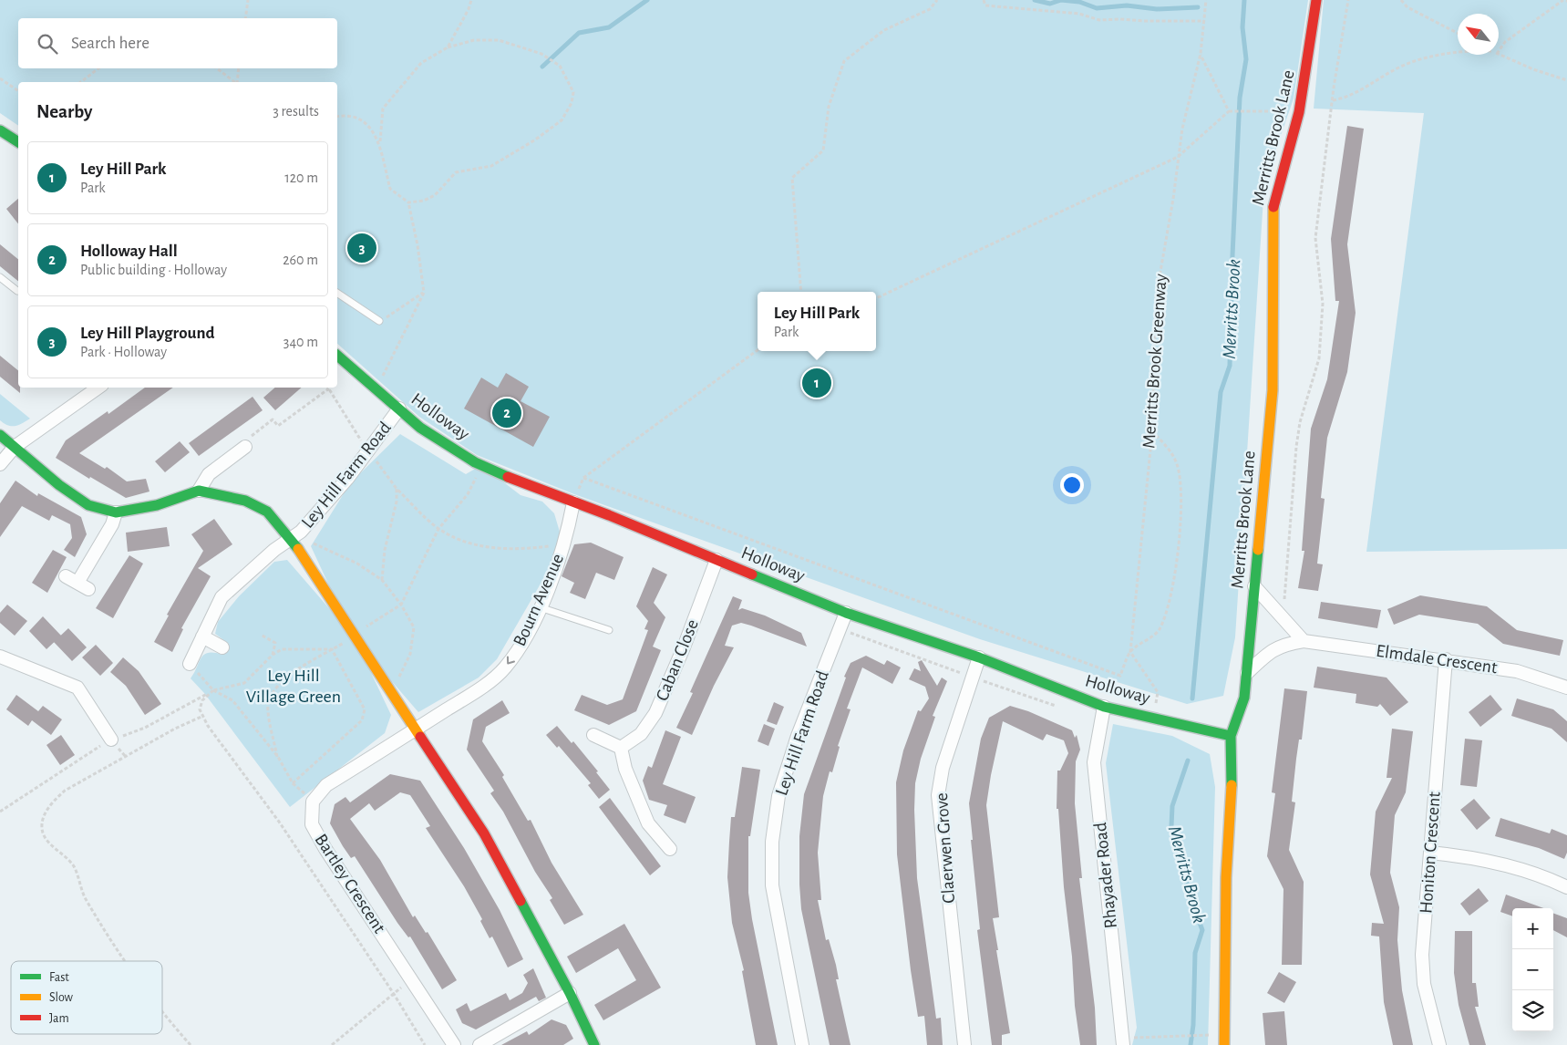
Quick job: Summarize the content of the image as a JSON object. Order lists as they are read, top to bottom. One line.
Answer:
{"streets":{"street":["Merritts Brook Lane","Holloway","Ley Hill Farm Road","Bourn Avenue","Elmdale Crescent","Caban Close","Claerwen Grove","Honiton Crescent","Rhayader Road","Bartley Crescent"],"path":["Merritts Brook Greenway"]},"crossings":[["Merritts Brook Lane","Holloway"],["Merritts Brook Lane","Elmdale Crescent"],["Holloway","Ley Hill Farm Road"],["Holloway","Bourn Avenue"],["Holloway","Caban Close"],["Holloway","Claerwen Grove"],["Holloway","Rhayader Road"],["Bourn Avenue","Bartley Crescent"],["Elmdale Crescent","Honiton Crescent"]],"one_way":["Bourn Avenue"],"water":["Merritts Brook"],"parks":["Ley Hill Village Green"],"legend":["Fast","Slow","Jam"],"north":"top left","page":{"search":"Search here","heading":["Nearby","3 results"],"list":[{"mark":"1","name":"Ley Hill Park","note":"Park","value":"120 m"},{"mark":"2","name":"Holloway Hall","note":"Public building · Holloway","value":"260 m"},{"mark":"3","name":"Ley Hill Playground","note":"Park · Holloway","value":"340 m"}],"pins":["3","1","2"],"popup":["Ley Hill Park","Park"],"map_buttons":["+","−"]}}
